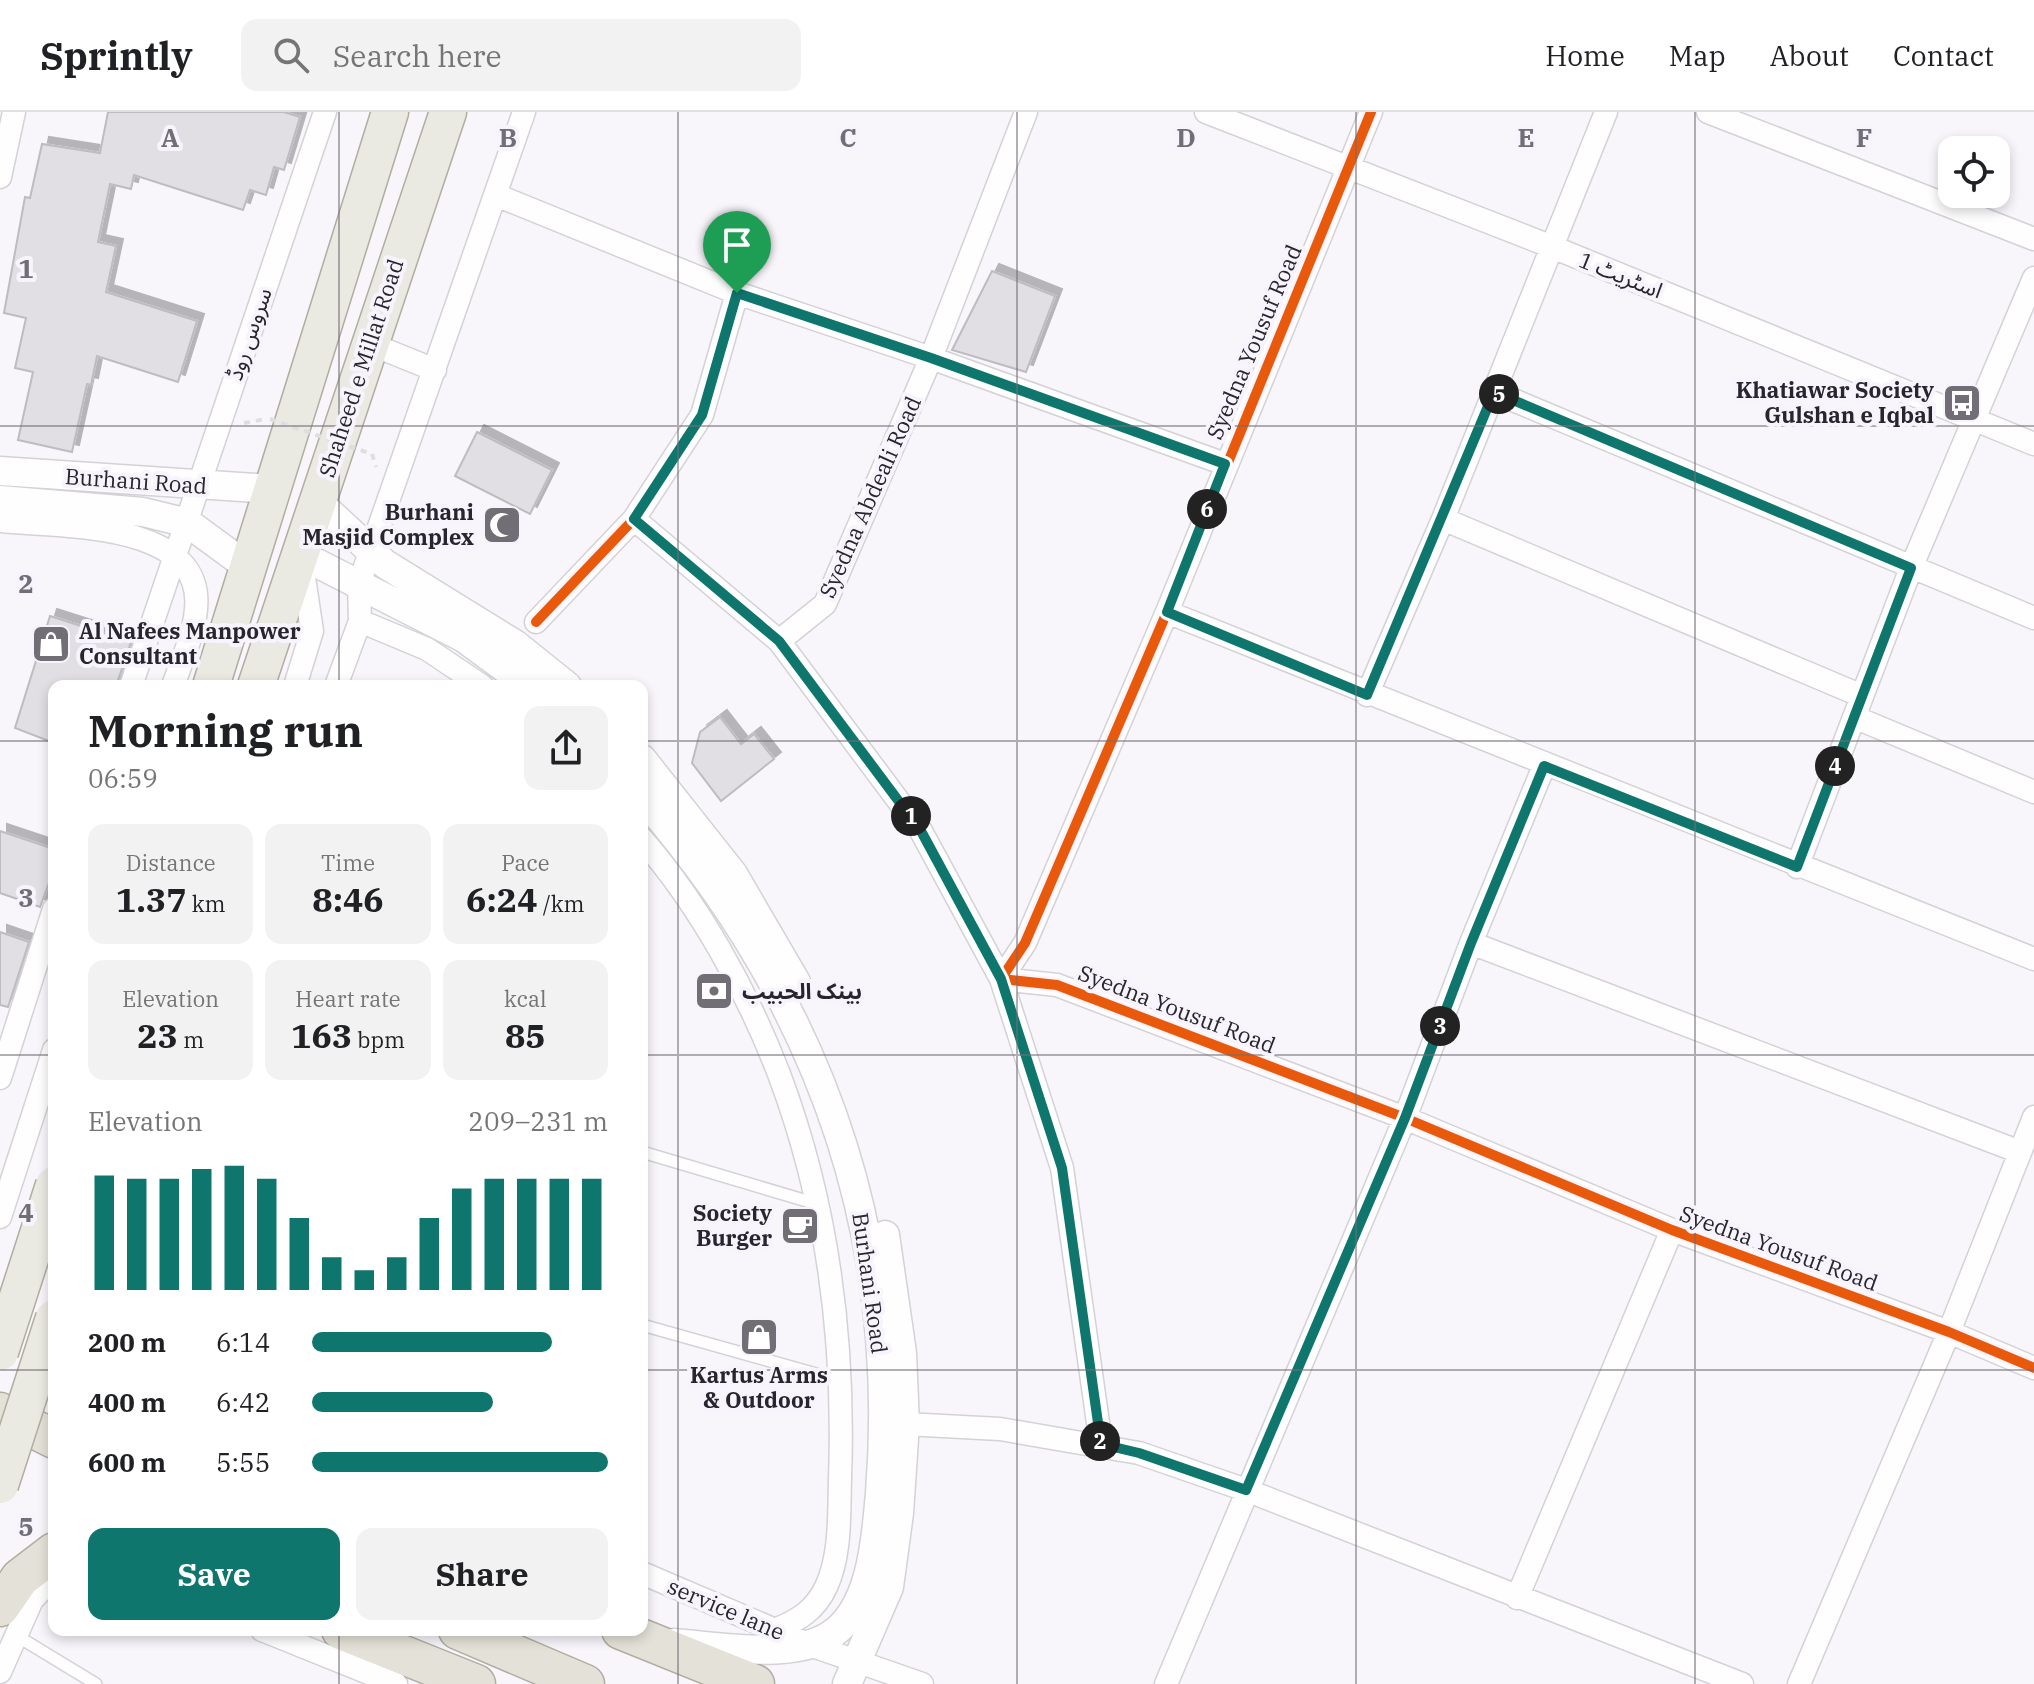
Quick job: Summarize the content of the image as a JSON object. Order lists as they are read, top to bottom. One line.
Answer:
{"streets":{"main road":["Shaheed e Millat Road"],"street":["اسٹریٹ 1","سروس روڈ","Syedna Yousuf Road","Burhani Road","Syedna Abdeali Road","service lane"]},"crossings":[["اسٹریٹ 1","Syedna Yousuf Road"],["سروس روڈ","Burhani Road"],["Burhani Road","service lane"]],"places":{"bus stop":["Khatiawar Society Gulshan e Iqbal"],"mosque":["Burhani Masjid Complex"],"shop":["Al Nafees Manpower Consultant","Kartus Arms & Outdoor"],"bank":["بينک الحبيب"],"cafe":["Society Burger"]},"page":{"header":"Sprintly","search":"Search here","nav":["Home","Map","About","Contact"],"pins":["5","6","4","1","3","2"],"heading":["Morning run","06:59"],"stats":[["Distance","1.37 km"],["Time","8:46"],["Pace","6:24 /km"],["Elevation","23 m"],["Heart rate","163 bpm"],["kcal","85"]],"chart":["Elevation","209–231 m"],"list":[{"name":"200 m","note":"6:14"},{"name":"400 m","note":"6:42"},{"name":"600 m","note":"5:55"}],"buttons":["Save","Share"]},"grid":{"columns":["A","B","C","D","E","F"],"rows":["1","2","3","4","5"]}}
